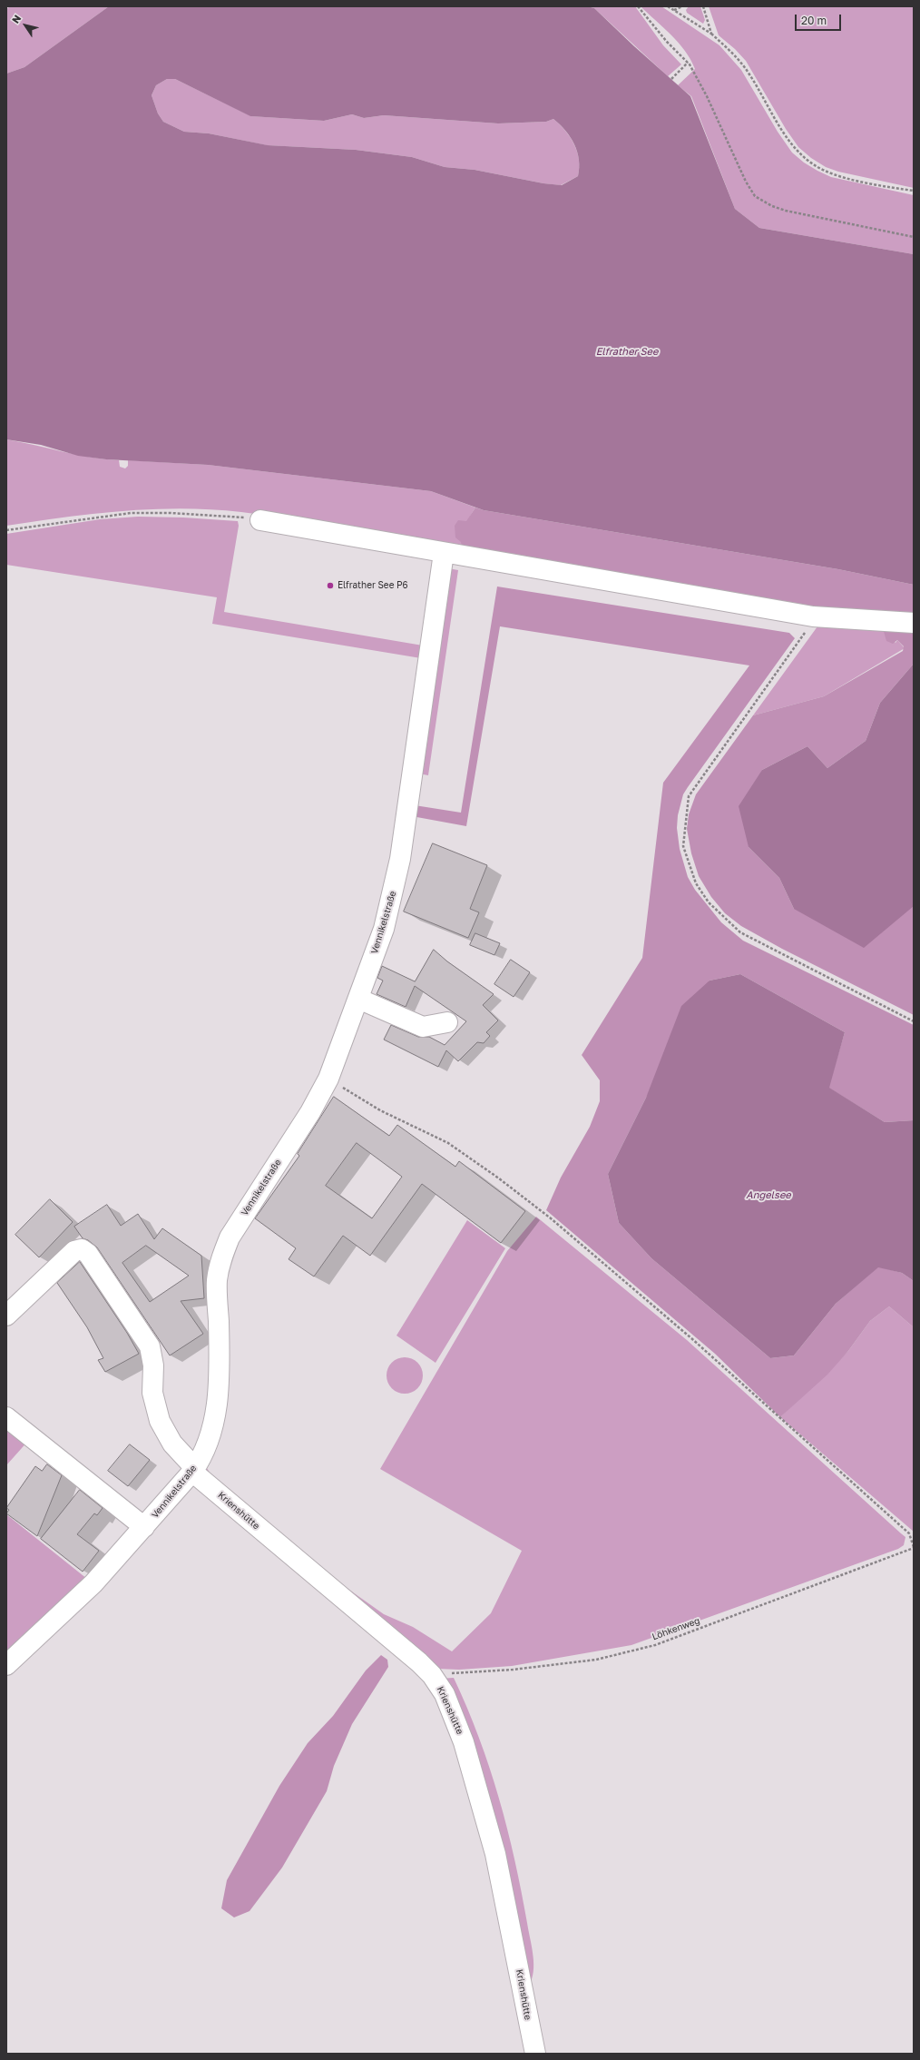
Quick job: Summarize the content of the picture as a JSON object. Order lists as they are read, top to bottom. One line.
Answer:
{"streets":{"street":["Vennikelstraße","Krienshütte"],"path":["Löhkenweg"]},"crossings":[["Vennikelstraße","Krienshütte"],["Krienshütte","Löhkenweg"]],"water":["Elfrather See","Angelsee"],"places":["Elfrather See P6"],"scale_bar":"20 m","north":"top left"}
